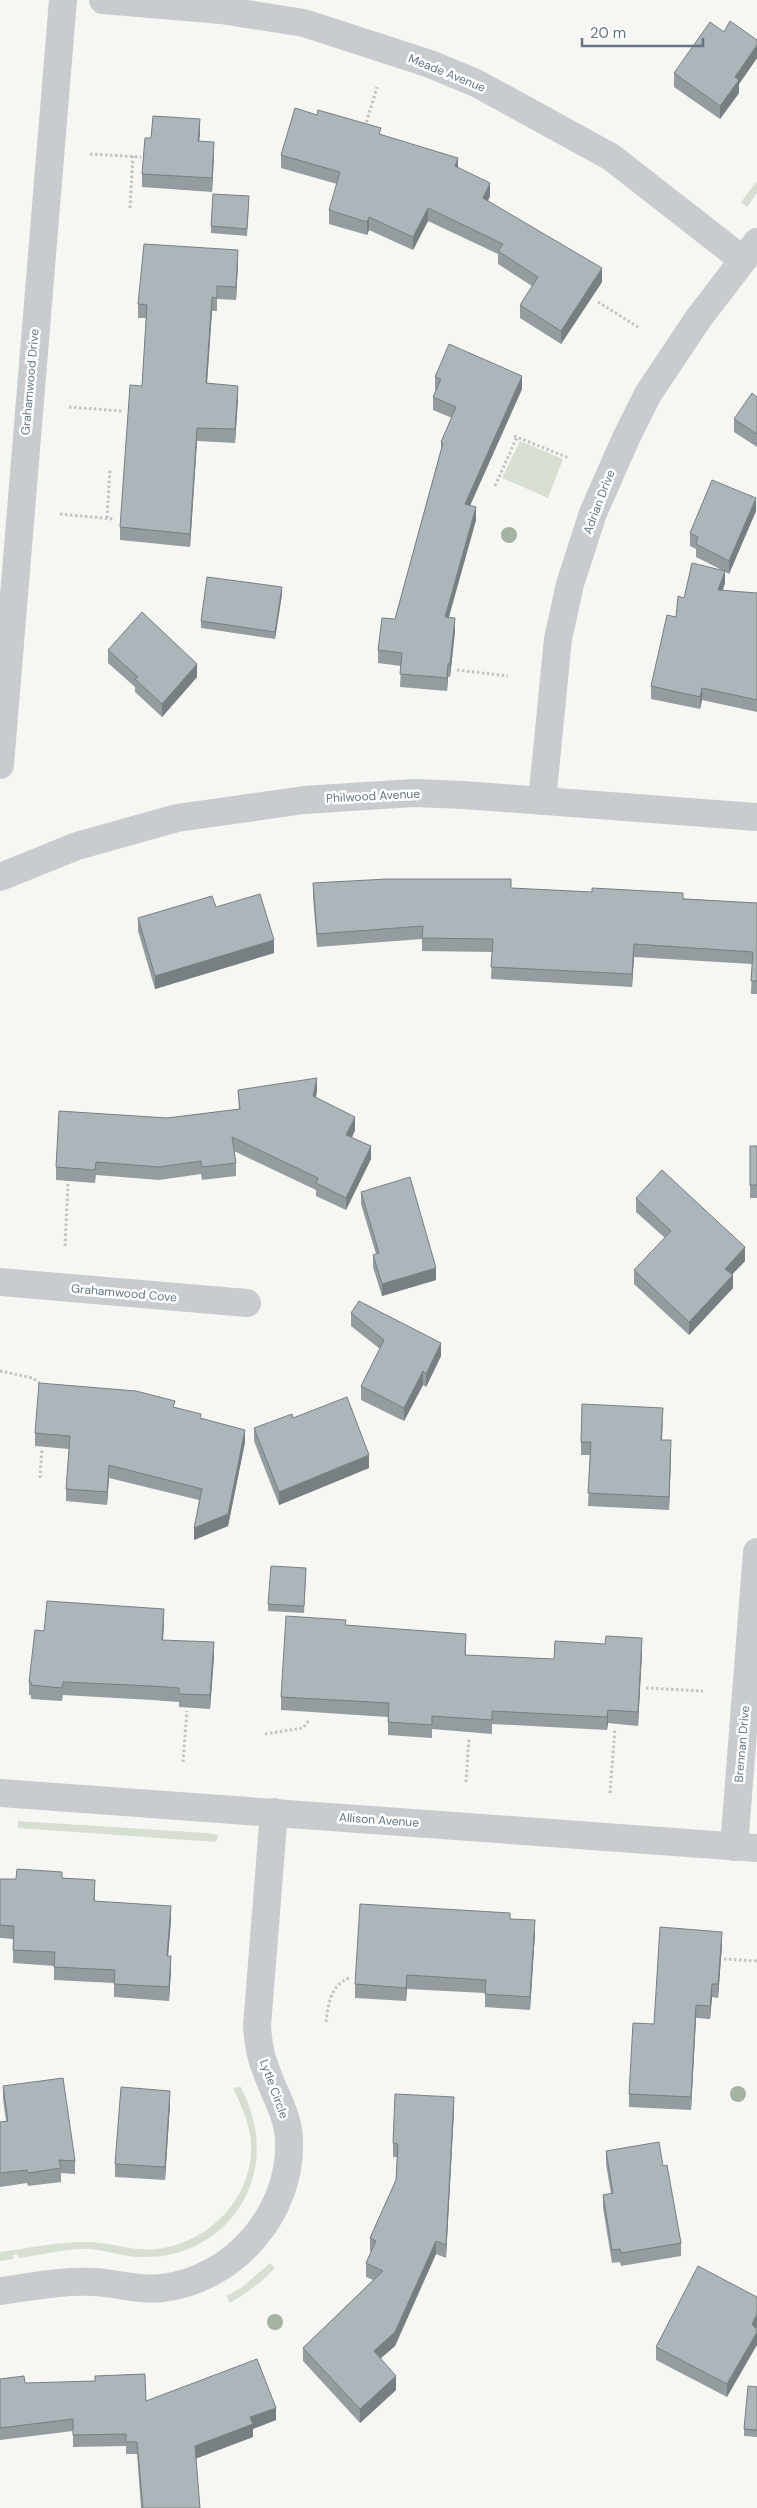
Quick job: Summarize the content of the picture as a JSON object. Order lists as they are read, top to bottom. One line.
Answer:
{"streets":{"street":["Meade Avenue","Grahamwood Drive","Adrian Drive","Philwood Avenue","Grahamwood Cove","Brennan Drive","Allison Avenue","Lytle Circle"]},"crossings":[["Meade Avenue","Adrian Drive"],["Adrian Drive","Philwood Avenue"],["Brennan Drive","Allison Avenue"],["Allison Avenue","Lytle Circle"]],"scale_bar":"20 m"}
